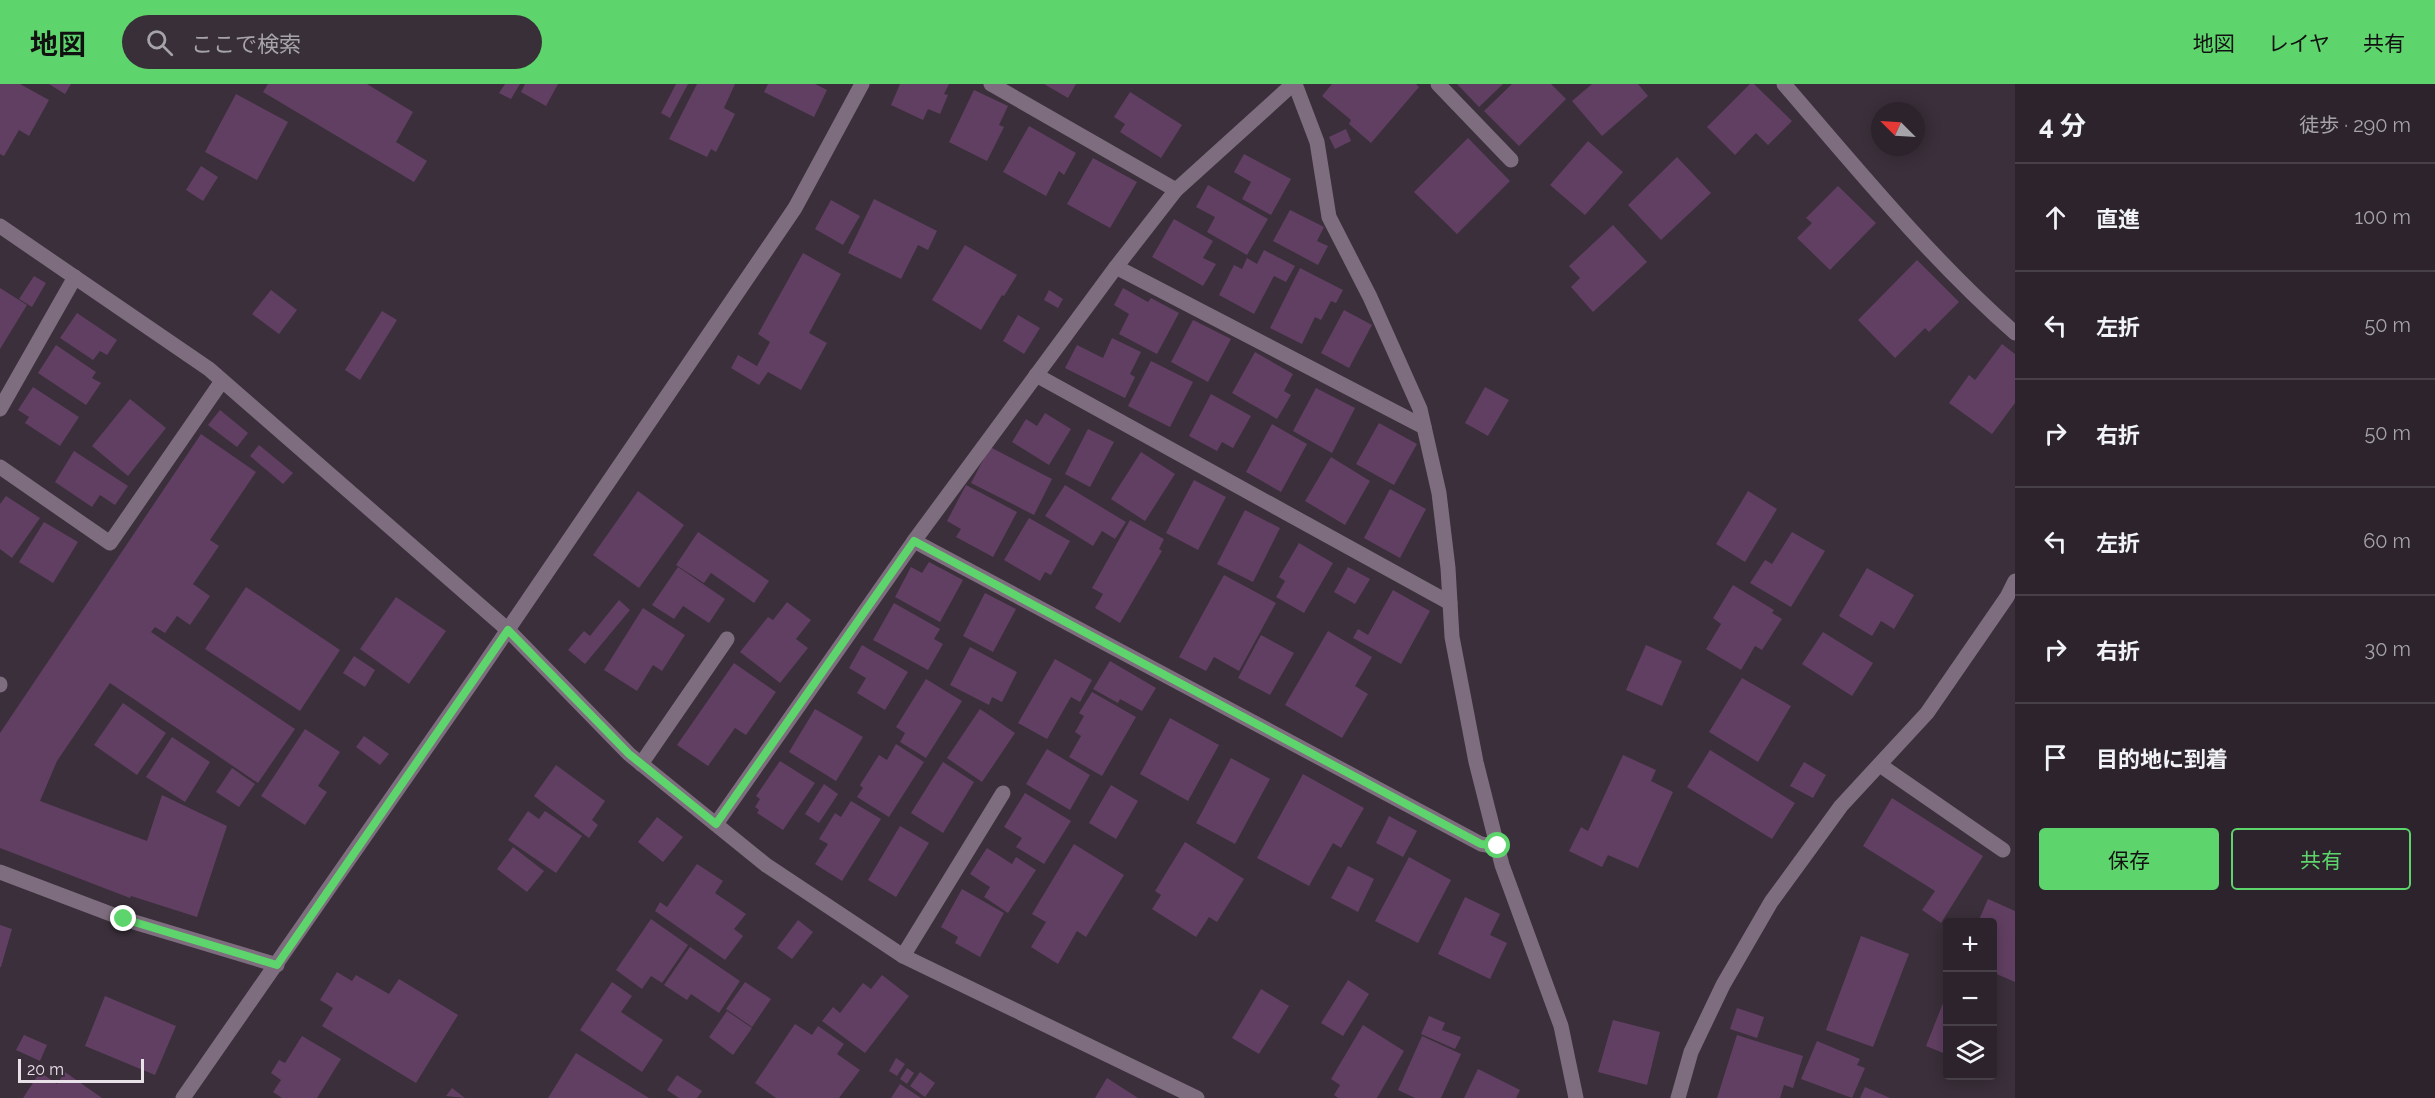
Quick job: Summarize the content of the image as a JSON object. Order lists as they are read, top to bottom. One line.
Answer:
{"scale_bar":"20 m","north":"top left","page":{"header":"地図","search":"ここで検索","nav":["地図","レイヤ","共有"],"heading":["4 分","徒歩 · 290 m"],"list":[["直進","100 m"],["左折","50 m"],["右折","50 m"],["左折","60 m"],["右折","30 m"],"目的地に到着"],"buttons":["保存","共有"],"map_buttons":["+","−"],"scale":"20 m"}}
